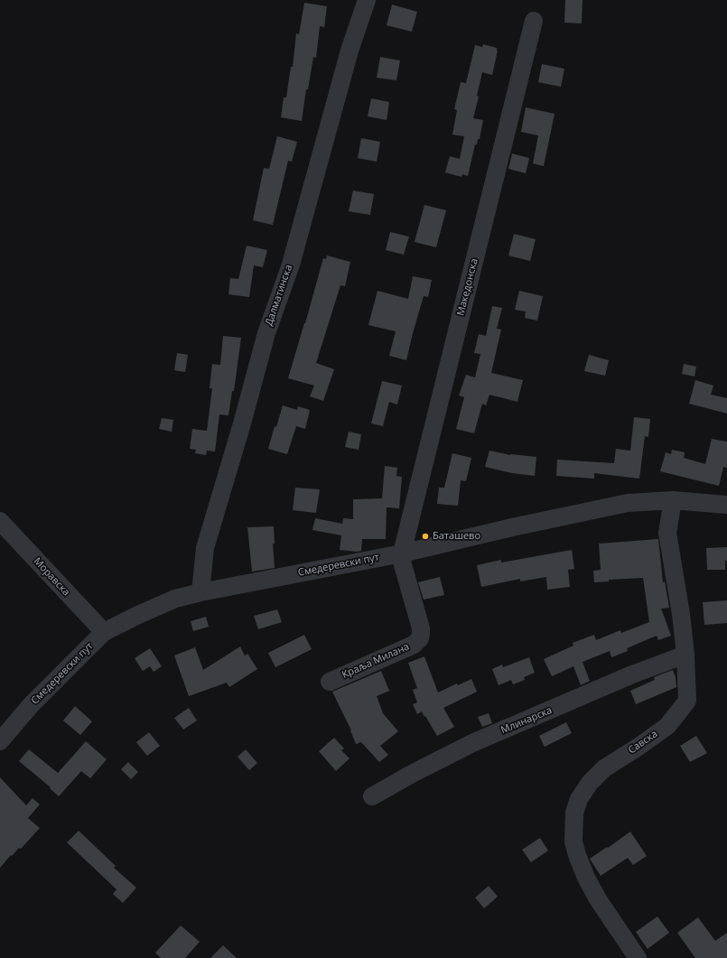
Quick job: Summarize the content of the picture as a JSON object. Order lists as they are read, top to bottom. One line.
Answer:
{"streets":{"street":["Македонска","Далматинска","Смедеревски пут","Моравска","Краља Милана","Млинарска","Савска"]},"crossings":[["Македонска","Смедеревски пут"],["Македонска","Краља Милана"],["Далматинска","Смедеревски пут"],["Смедеревски пут","Моравска"],["Смедеревски пут","Краља Милана"],["Смедеревски пут","Савска"],["Млинарска","Савска"]],"places":["Баташево"]}
